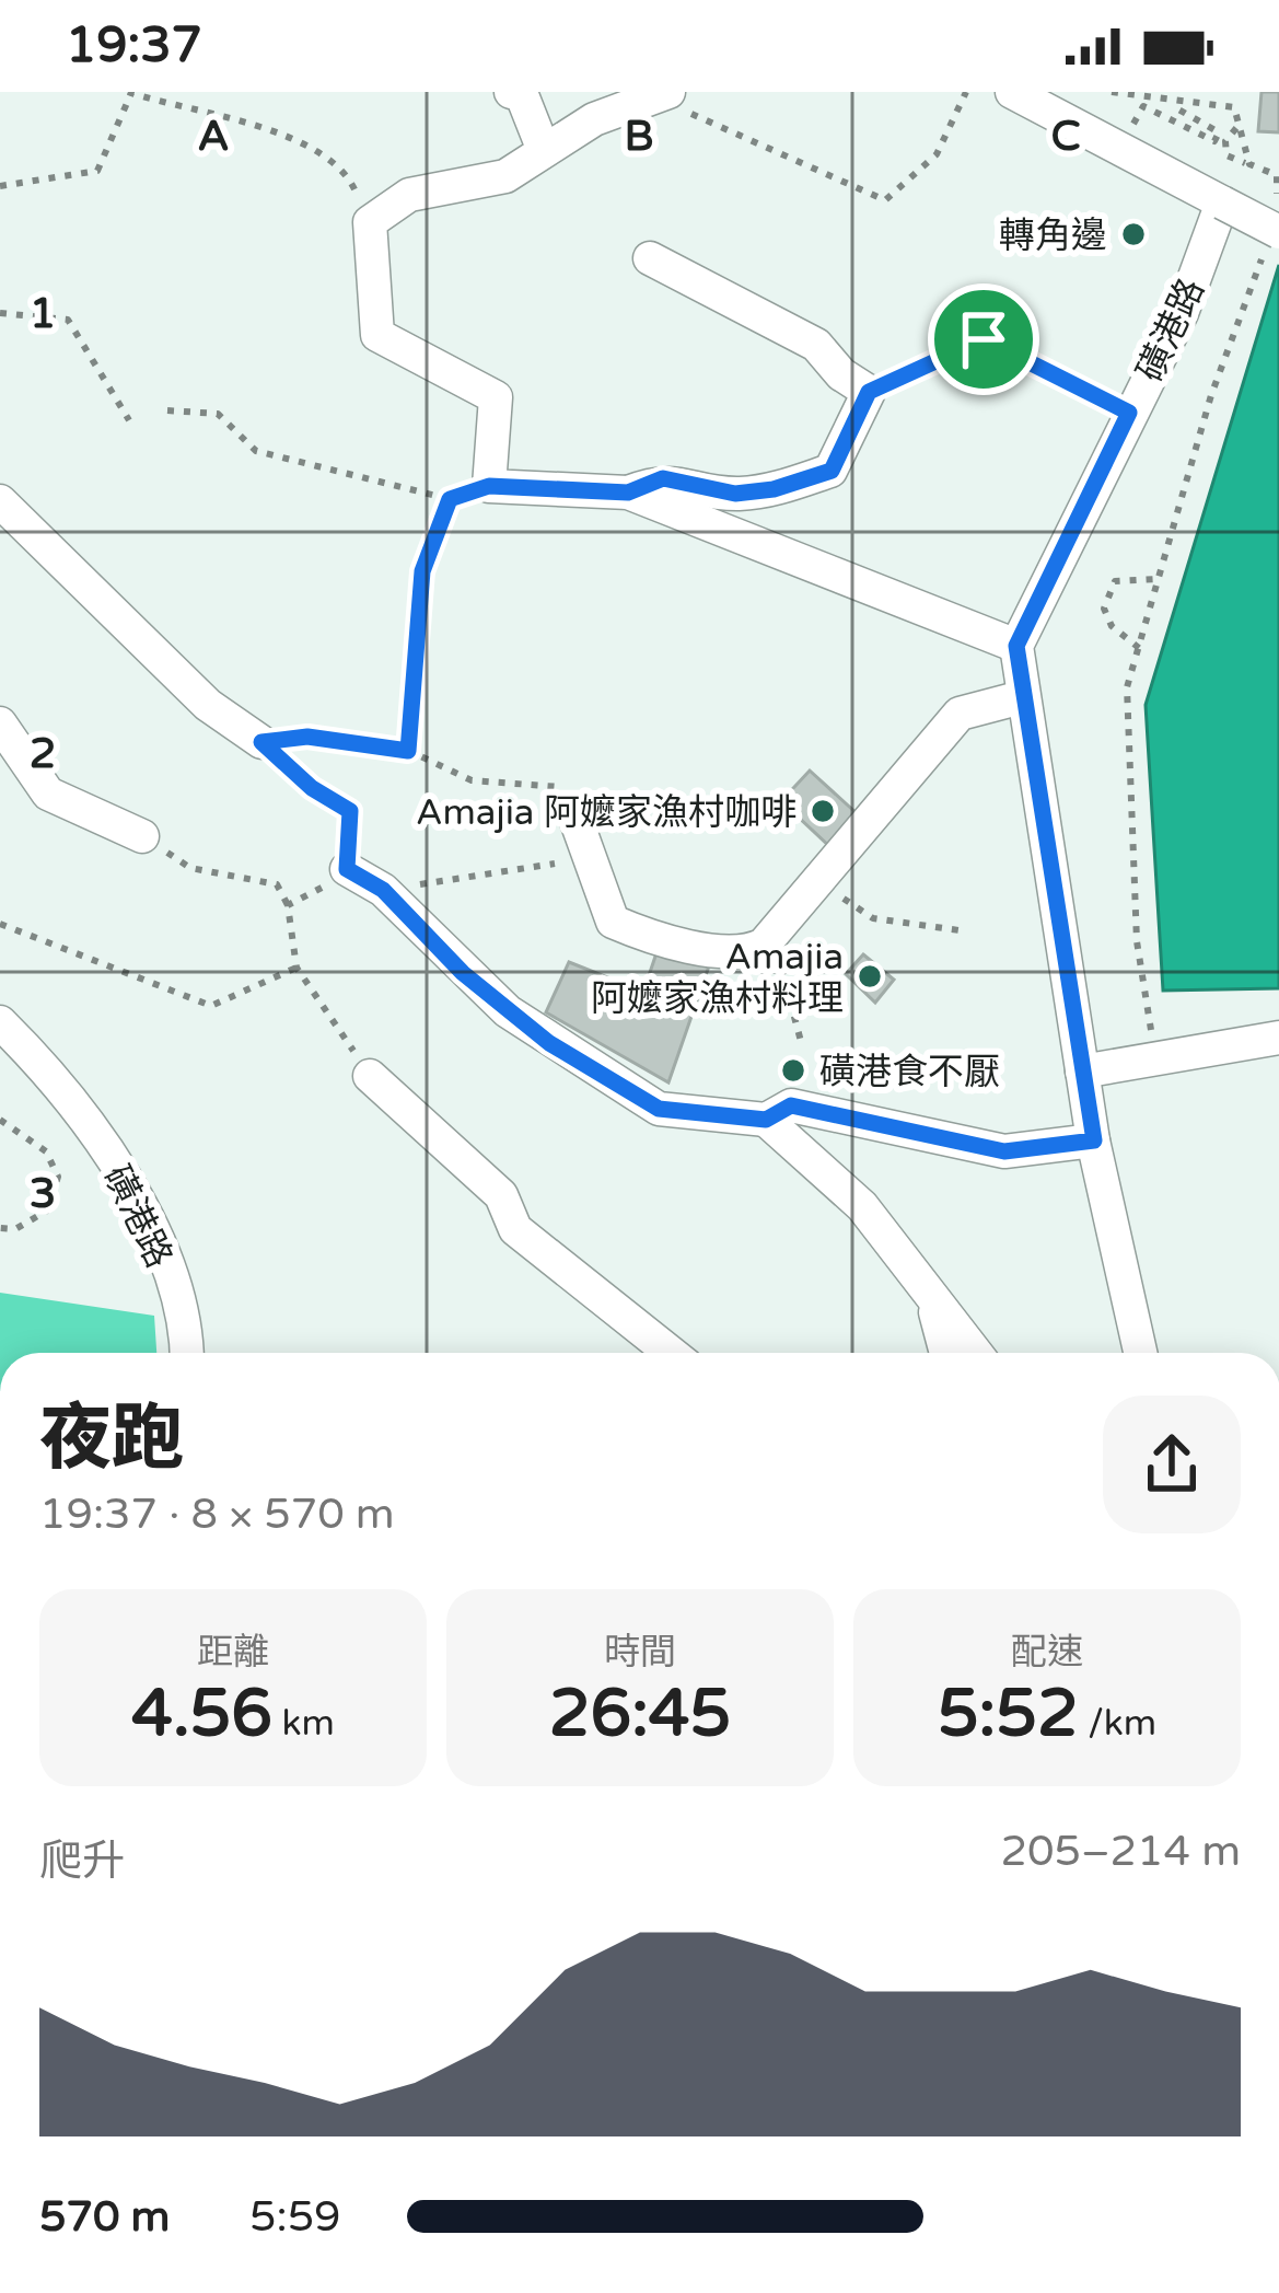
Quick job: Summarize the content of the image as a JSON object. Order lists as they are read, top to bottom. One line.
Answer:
{"streets":{"street":["磺港路"]},"places":["轉角邊","Amajia 阿嬤家漁村咖啡","Amajia 阿嬤家漁村料理","磺港食不厭"],"page":{"status":"19:37","heading":["夜跑","19:37 · 8 × 570 m"],"stats":[["距離","4.56 km"],["時間","26:45"],["配速","5:52 /km"]],"chart":["爬升","205–214 m"],"list":[{"name":"570 m","note":"5:59"}]},"grid":{"columns":["A","B","C"],"rows":["1","2","3"]}}
